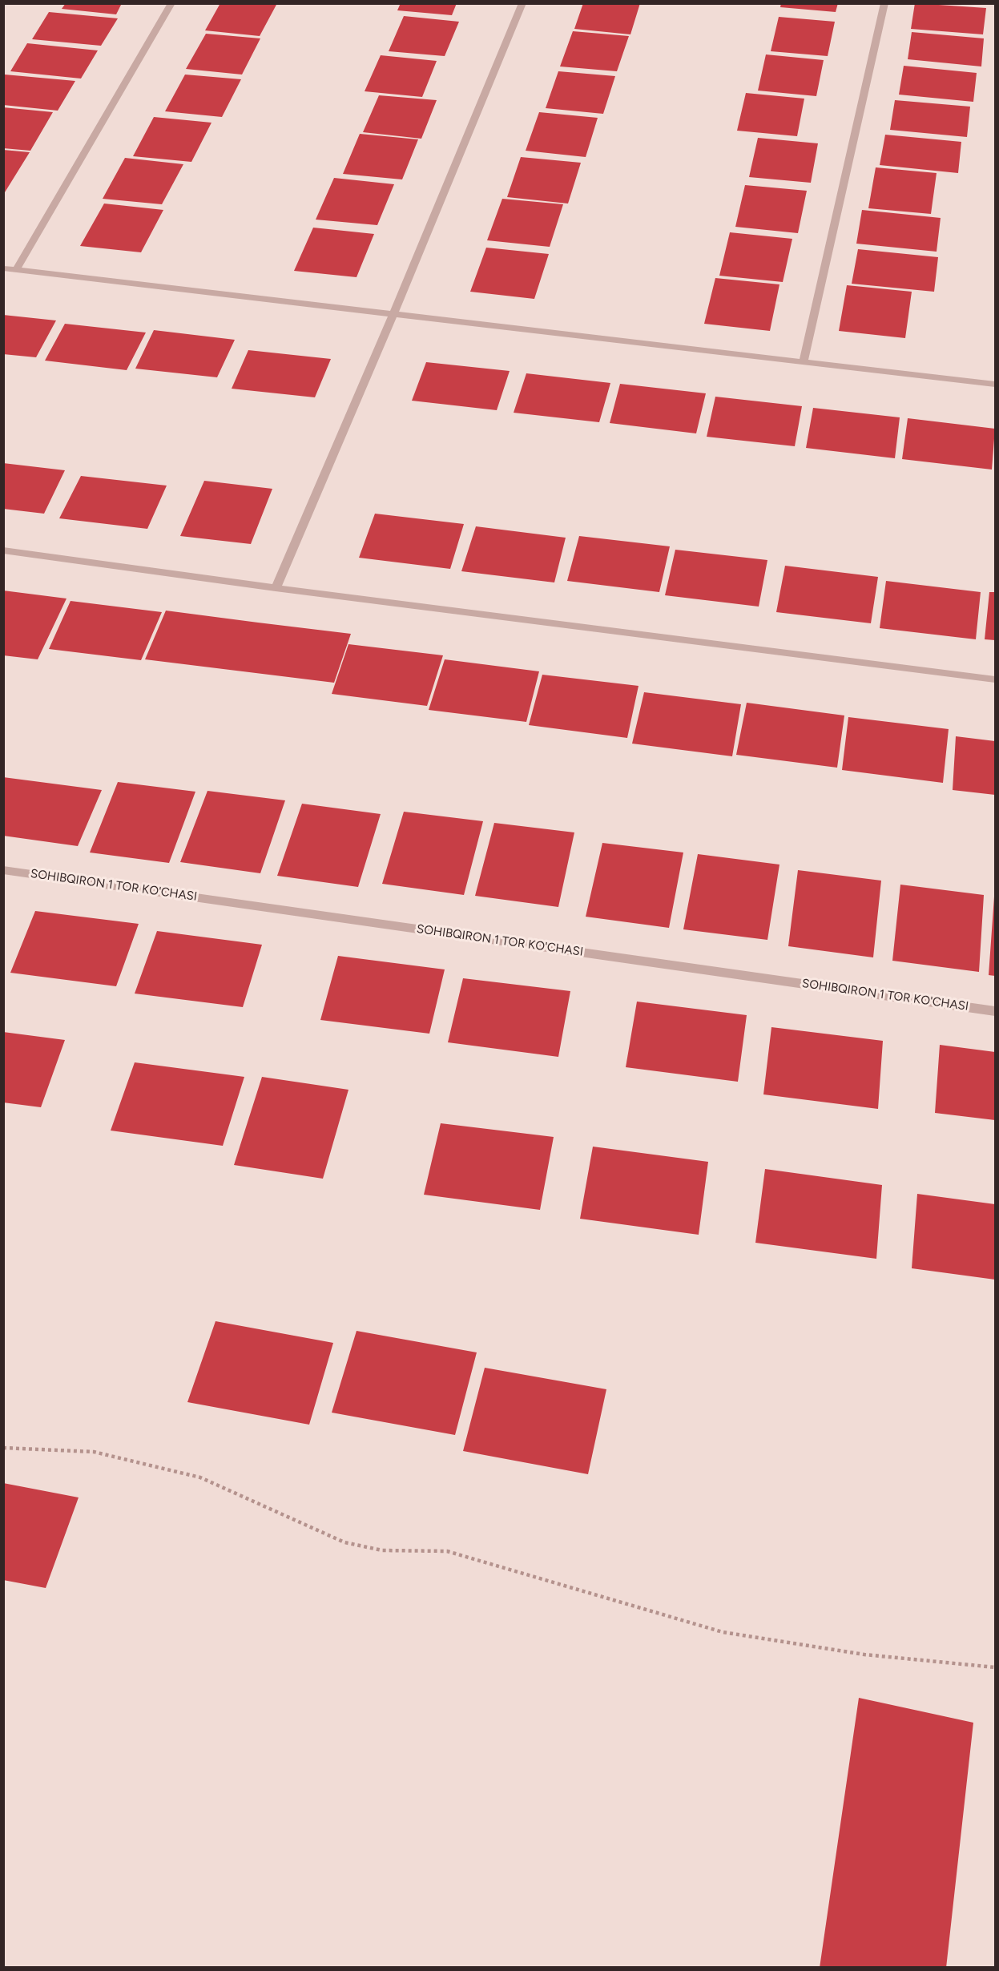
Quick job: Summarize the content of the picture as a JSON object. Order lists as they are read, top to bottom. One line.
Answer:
{"streets":{"street":["SOHIBQIRON 1 TOR KO'CHASI"]}}
